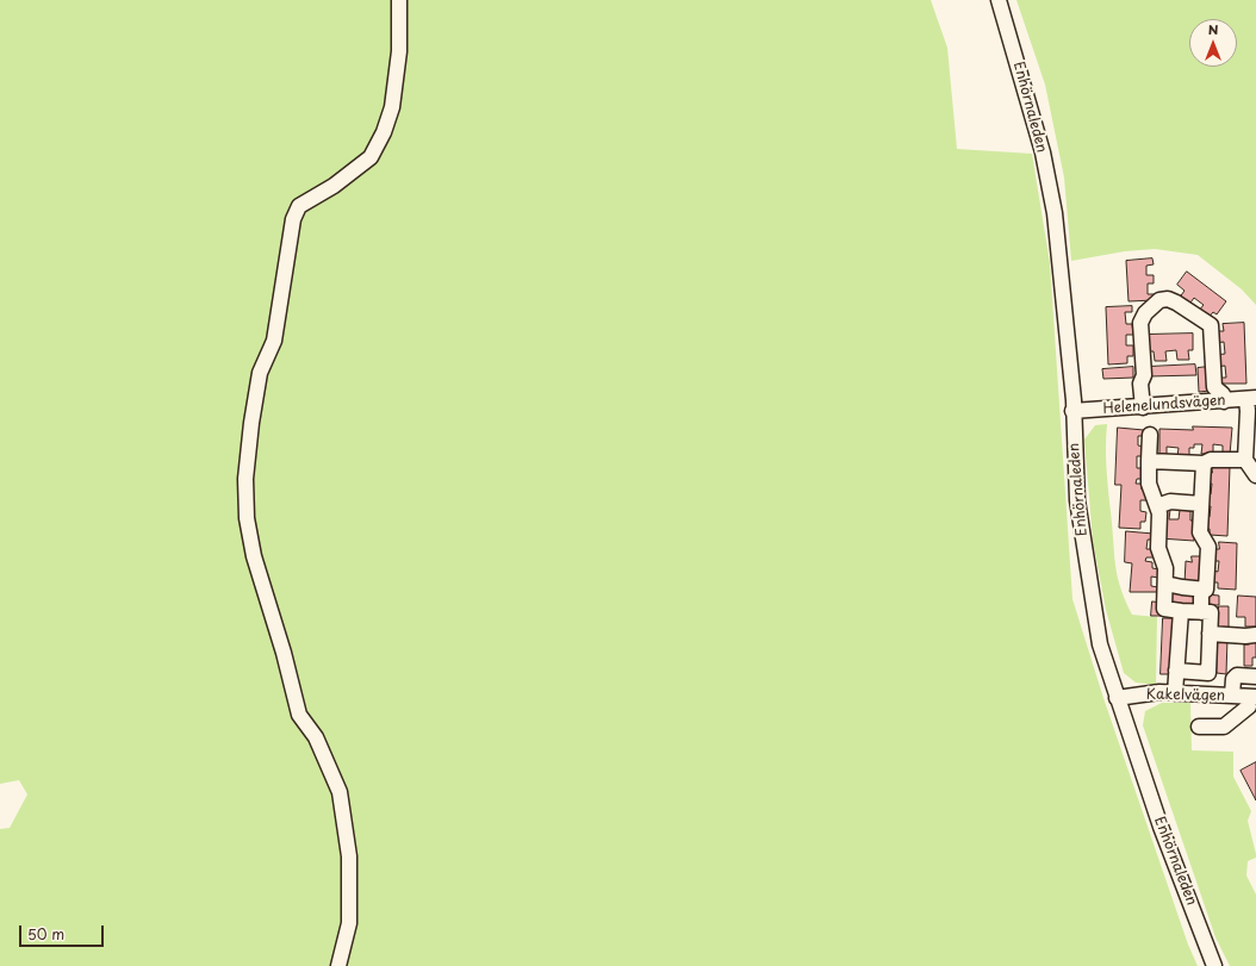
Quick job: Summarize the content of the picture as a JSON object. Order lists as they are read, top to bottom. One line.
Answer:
{"streets":{"street":["Enhörnaleden","Helenelundsvägen","Kakelvägen"]},"crossings":[["Enhörnaleden","Helenelundsvägen"],["Enhörnaleden","Kakelvägen"]],"scale_bar":"50 m","north":"top"}
